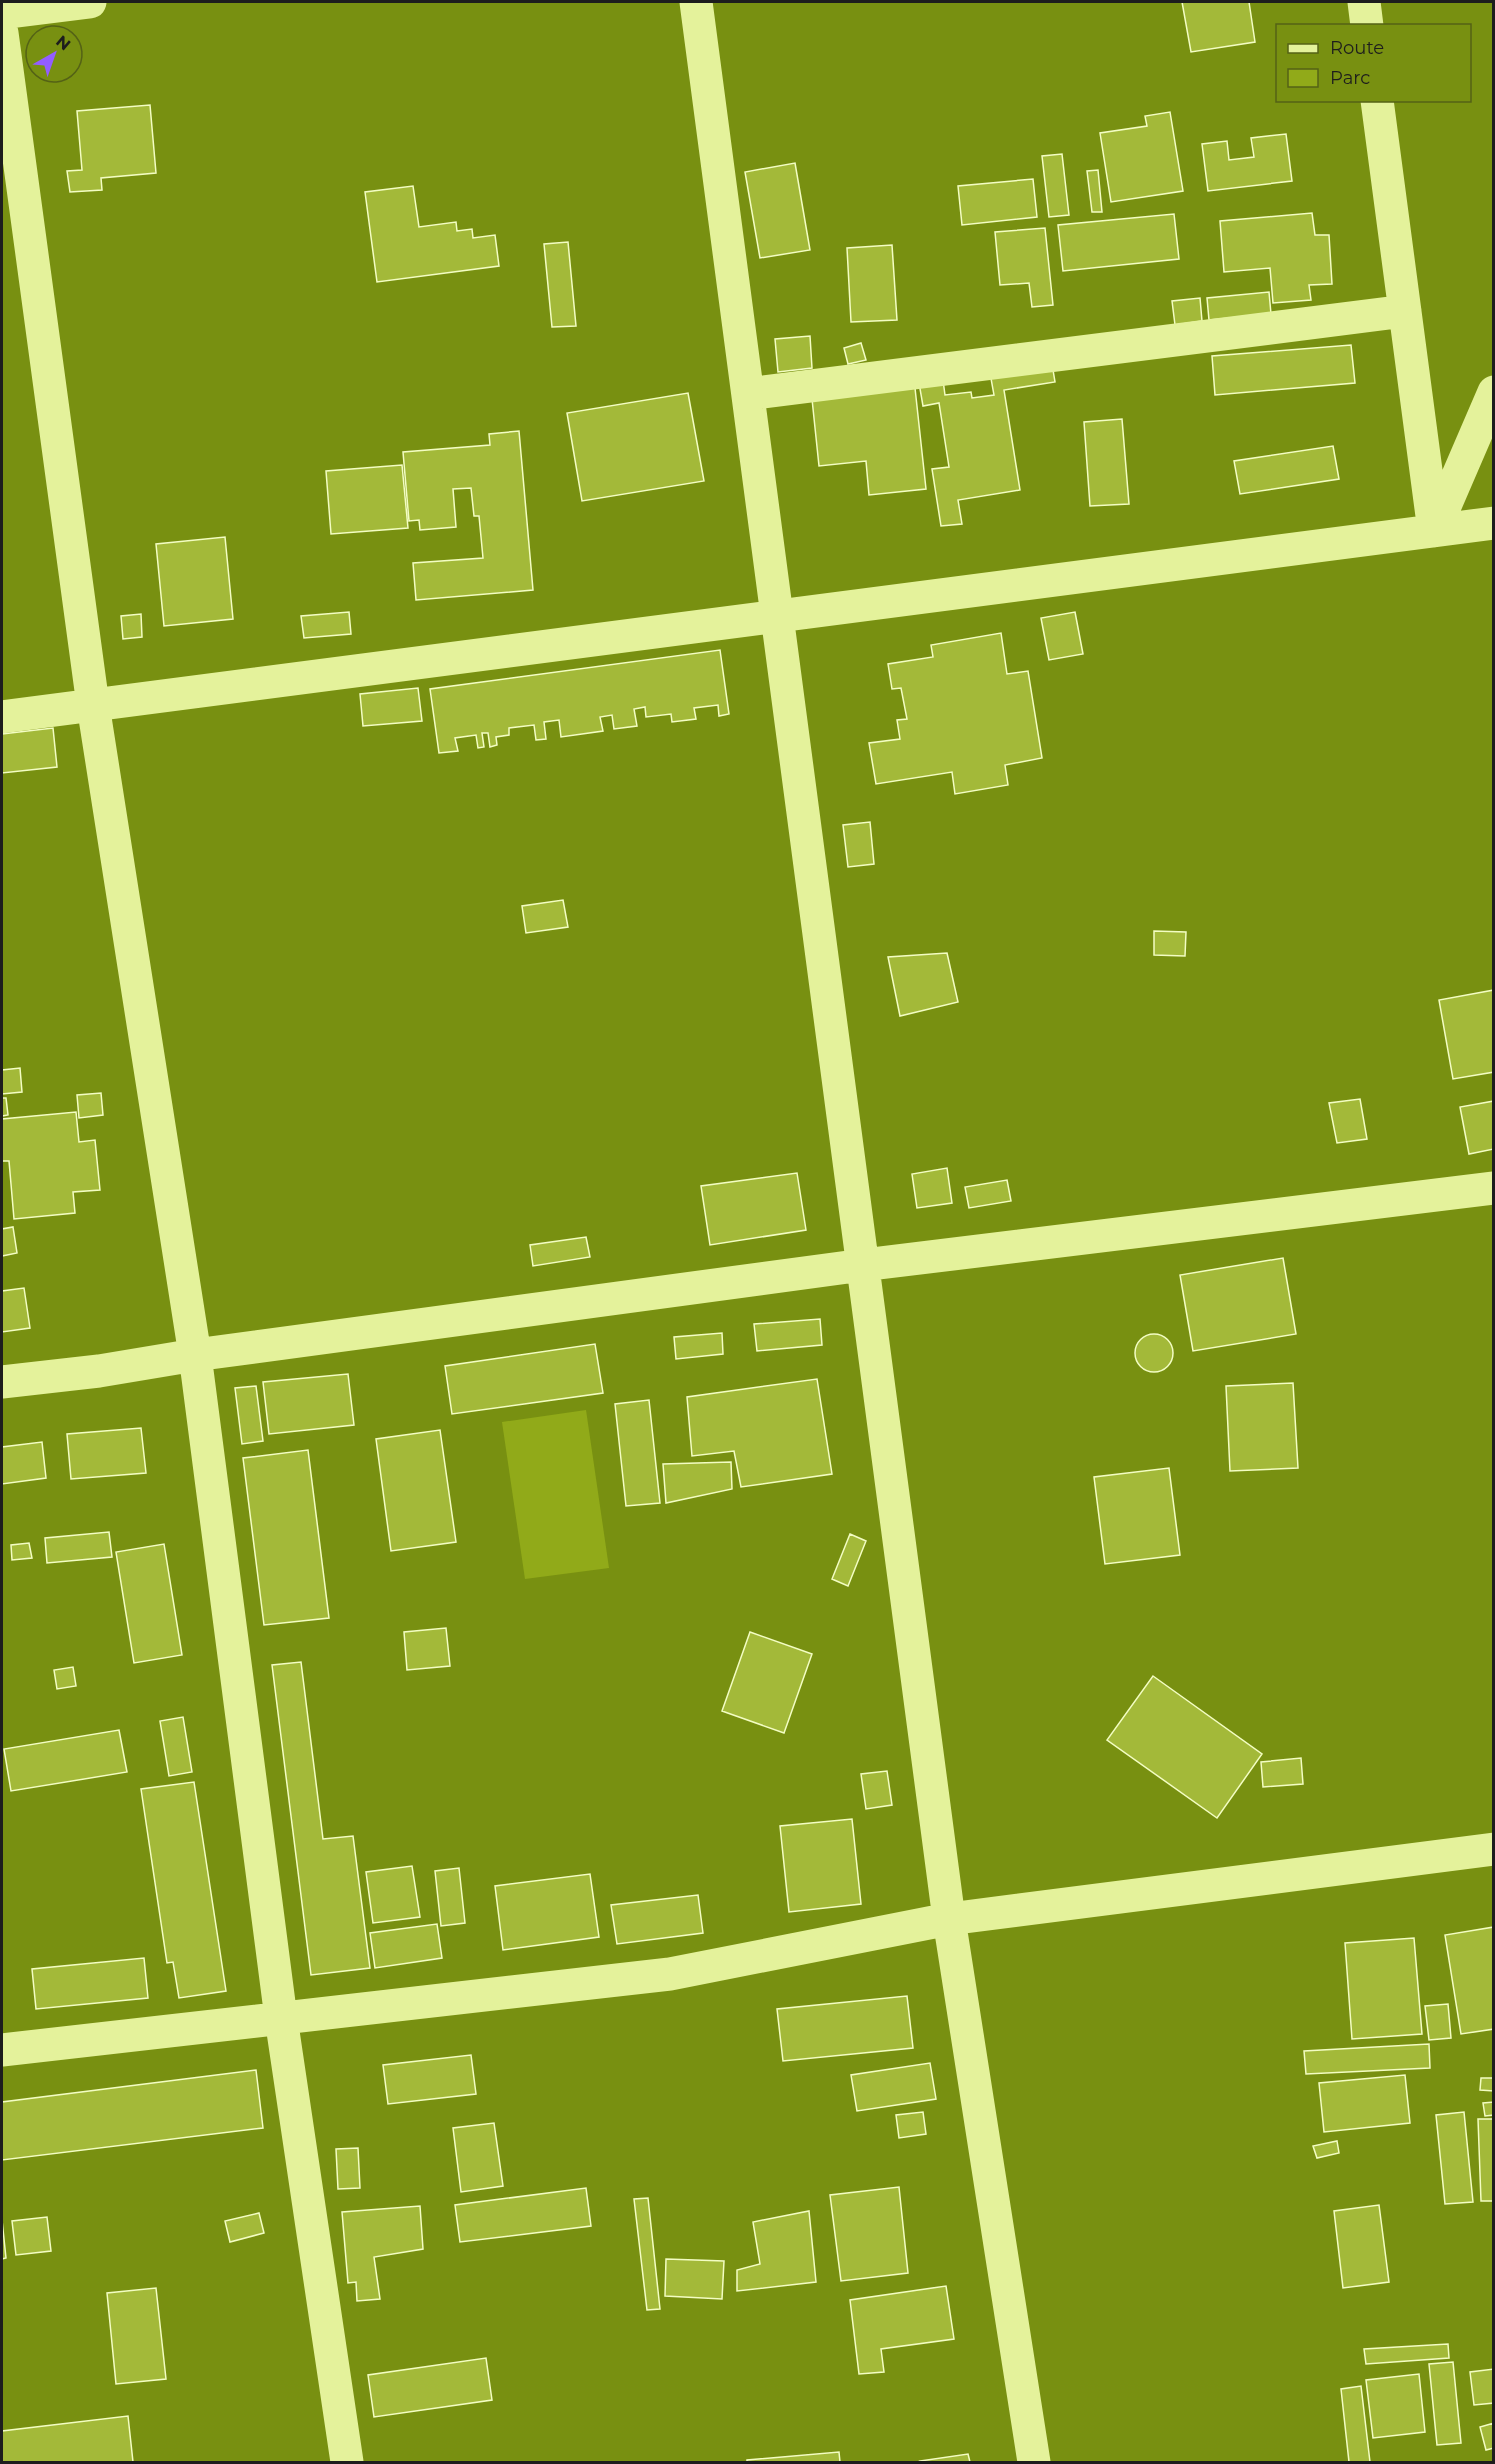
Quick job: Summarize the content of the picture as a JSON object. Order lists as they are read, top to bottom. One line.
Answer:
{"legend":["Route","Parc"],"north":"top right"}
